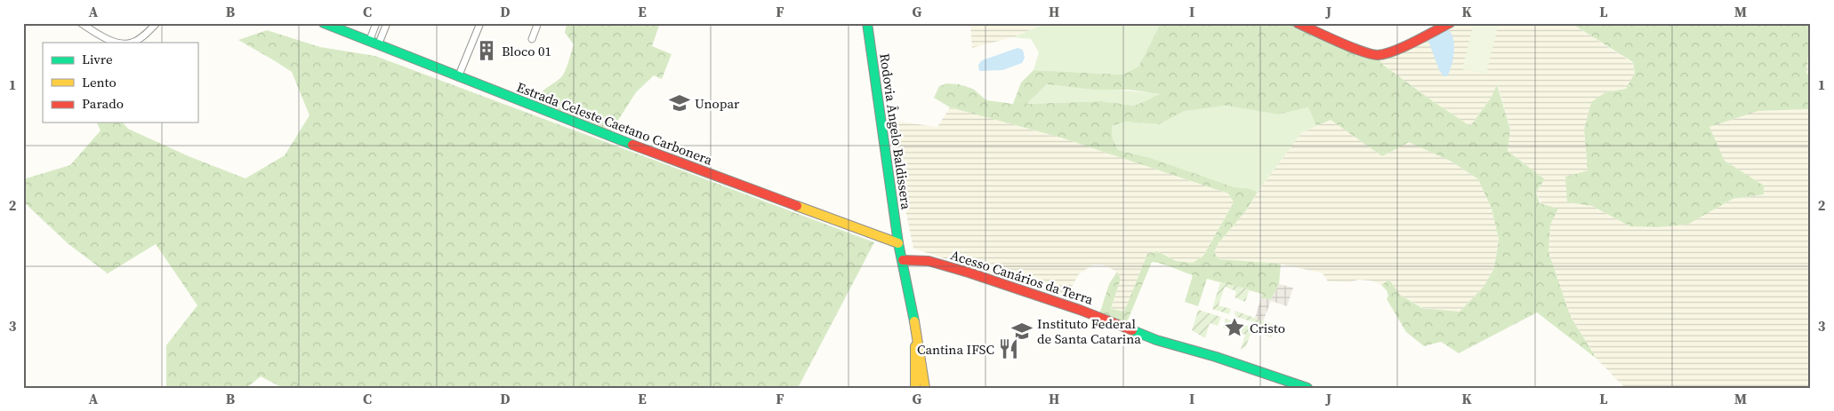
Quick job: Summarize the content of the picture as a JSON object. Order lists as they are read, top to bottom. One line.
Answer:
{"streets":{"street":["Estrada Celeste Caetano Carbonera","Rodovia Ângelo Baldissera","Acesso Canários da Terra"]},"crossings":[["Estrada Celeste Caetano Carbonera","Rodovia Ângelo Baldissera"],["Rodovia Ângelo Baldissera","Acesso Canários da Terra"]],"places":{"building":["Bloco 01"],"school or university":["Unopar","Instituto Federal de Santa Catarina"],"place":["Cristo"],"restaurant":["Cantina IFSC"]},"legend":["Livre","Lento","Parado"],"grid":{"columns":["A","B","C","D","E","F","G","H","I","J","K","L","M"],"rows":["1","2","3"]}}
